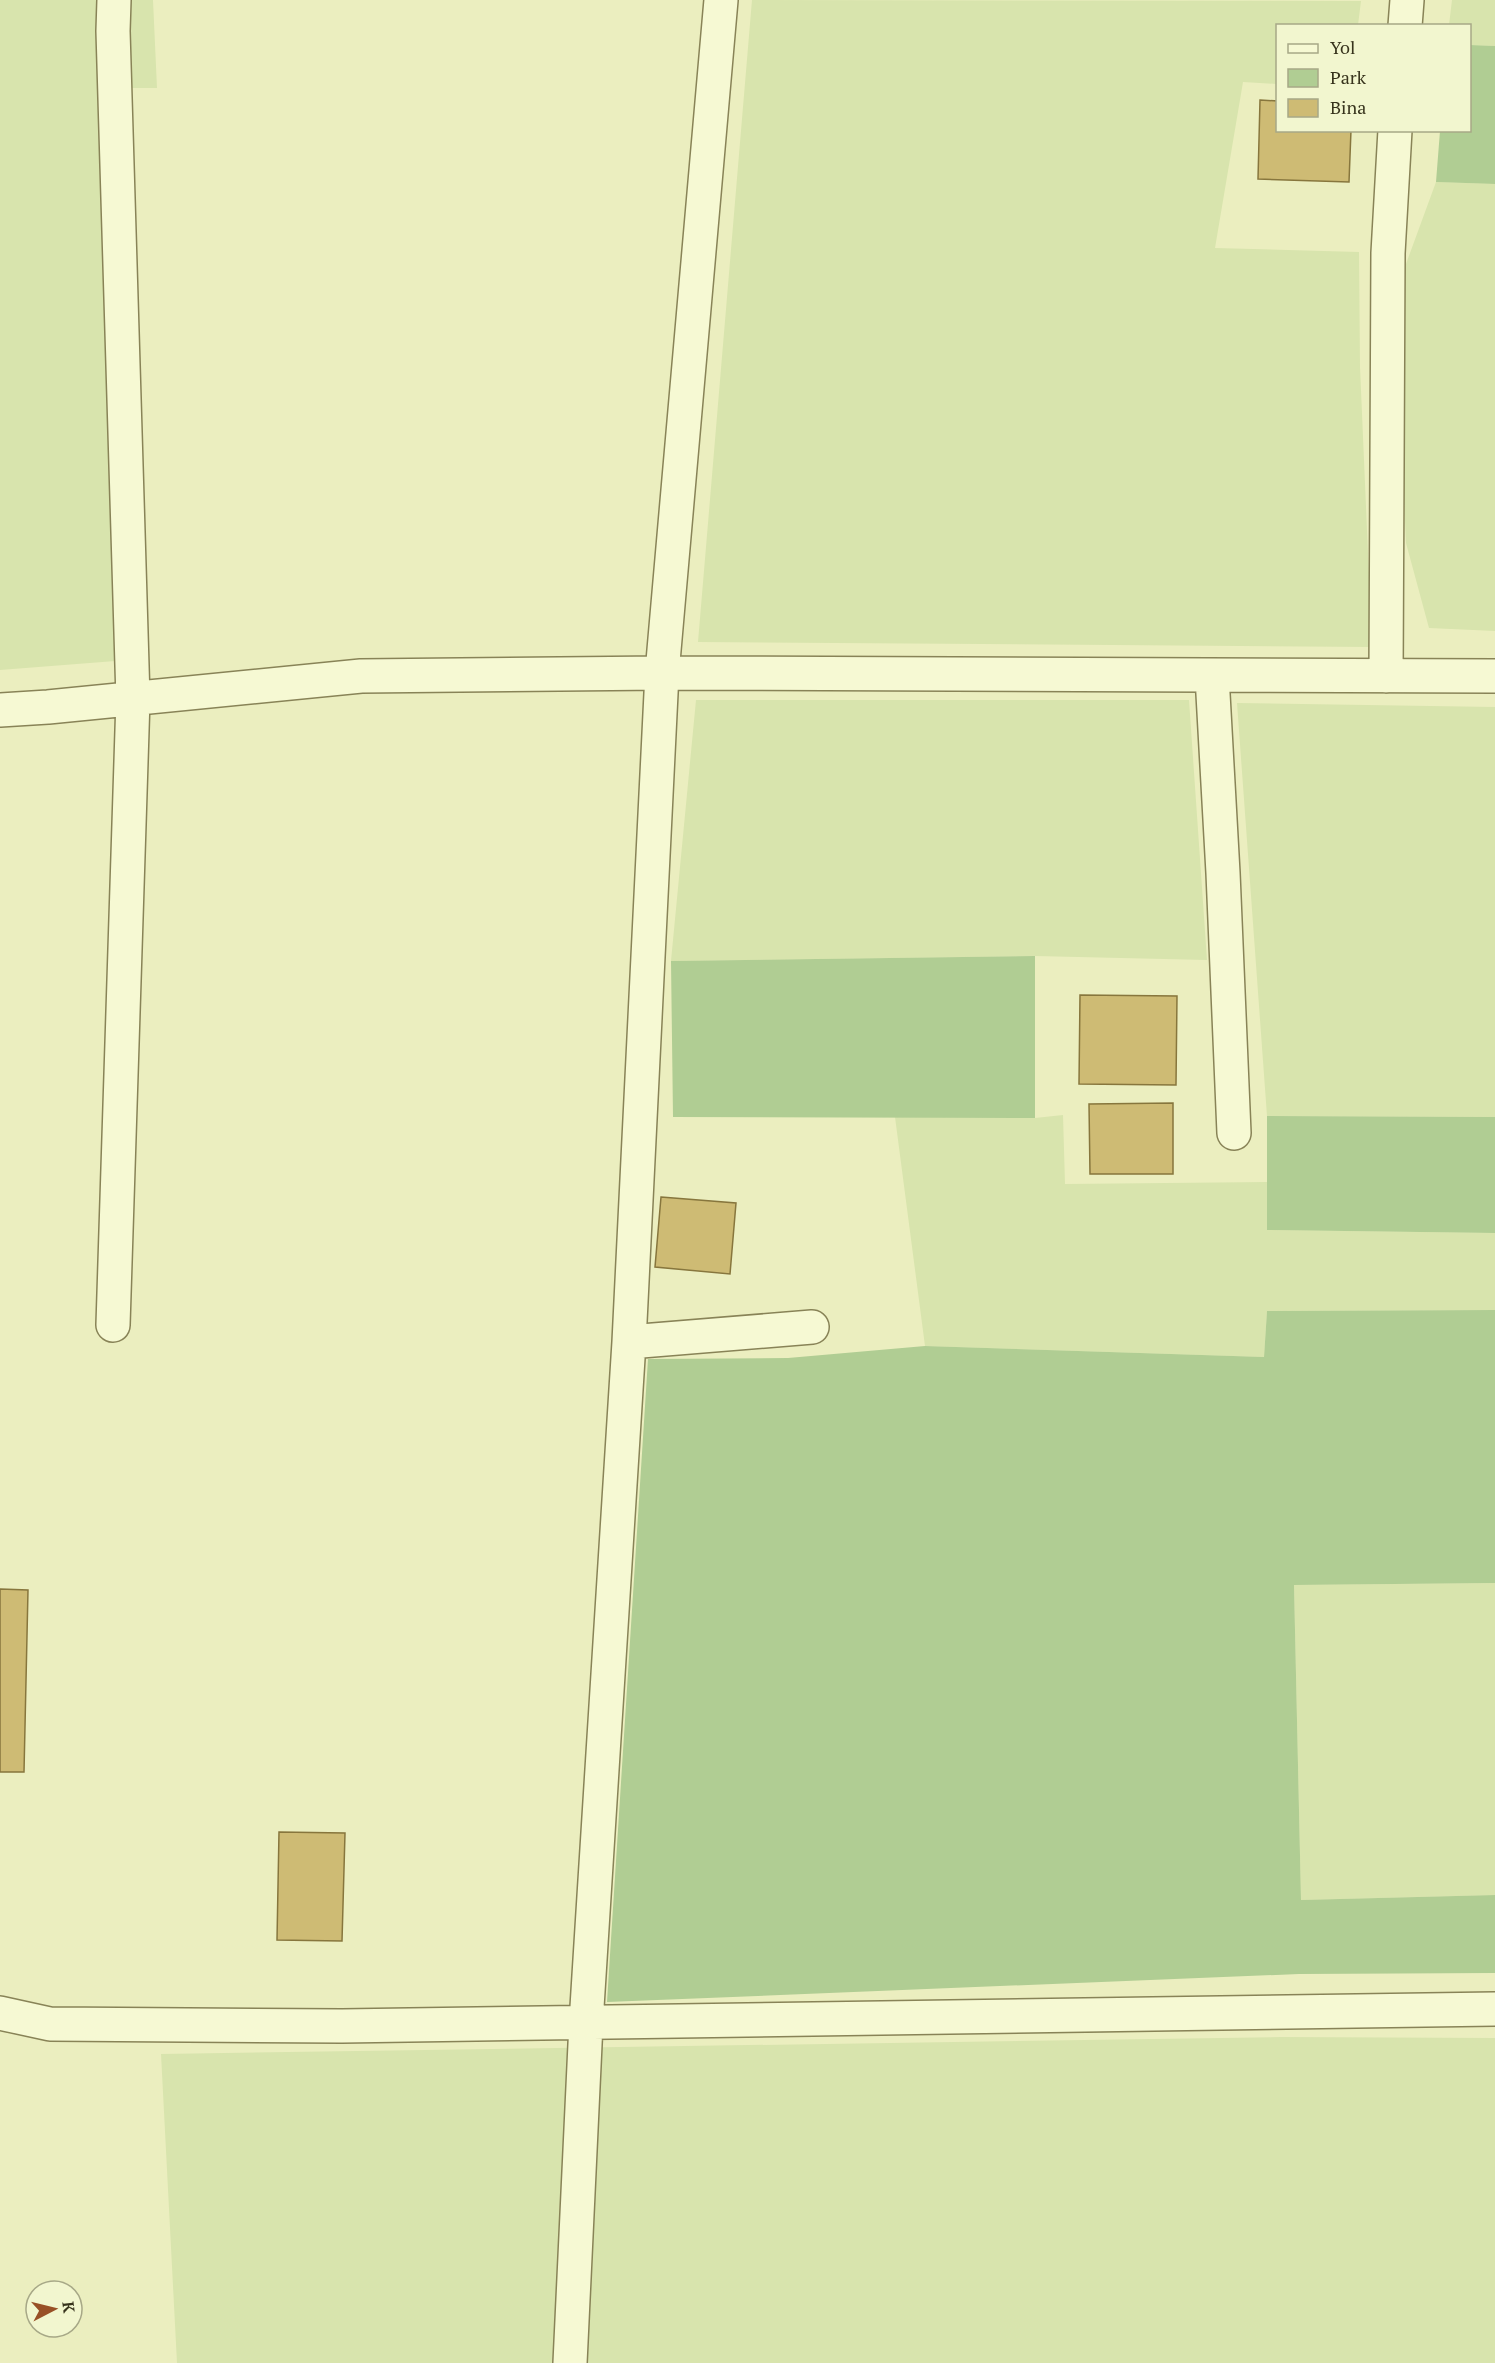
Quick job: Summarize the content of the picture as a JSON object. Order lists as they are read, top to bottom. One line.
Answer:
{"legend":["Yol","Park","Bina"],"north":"right"}
